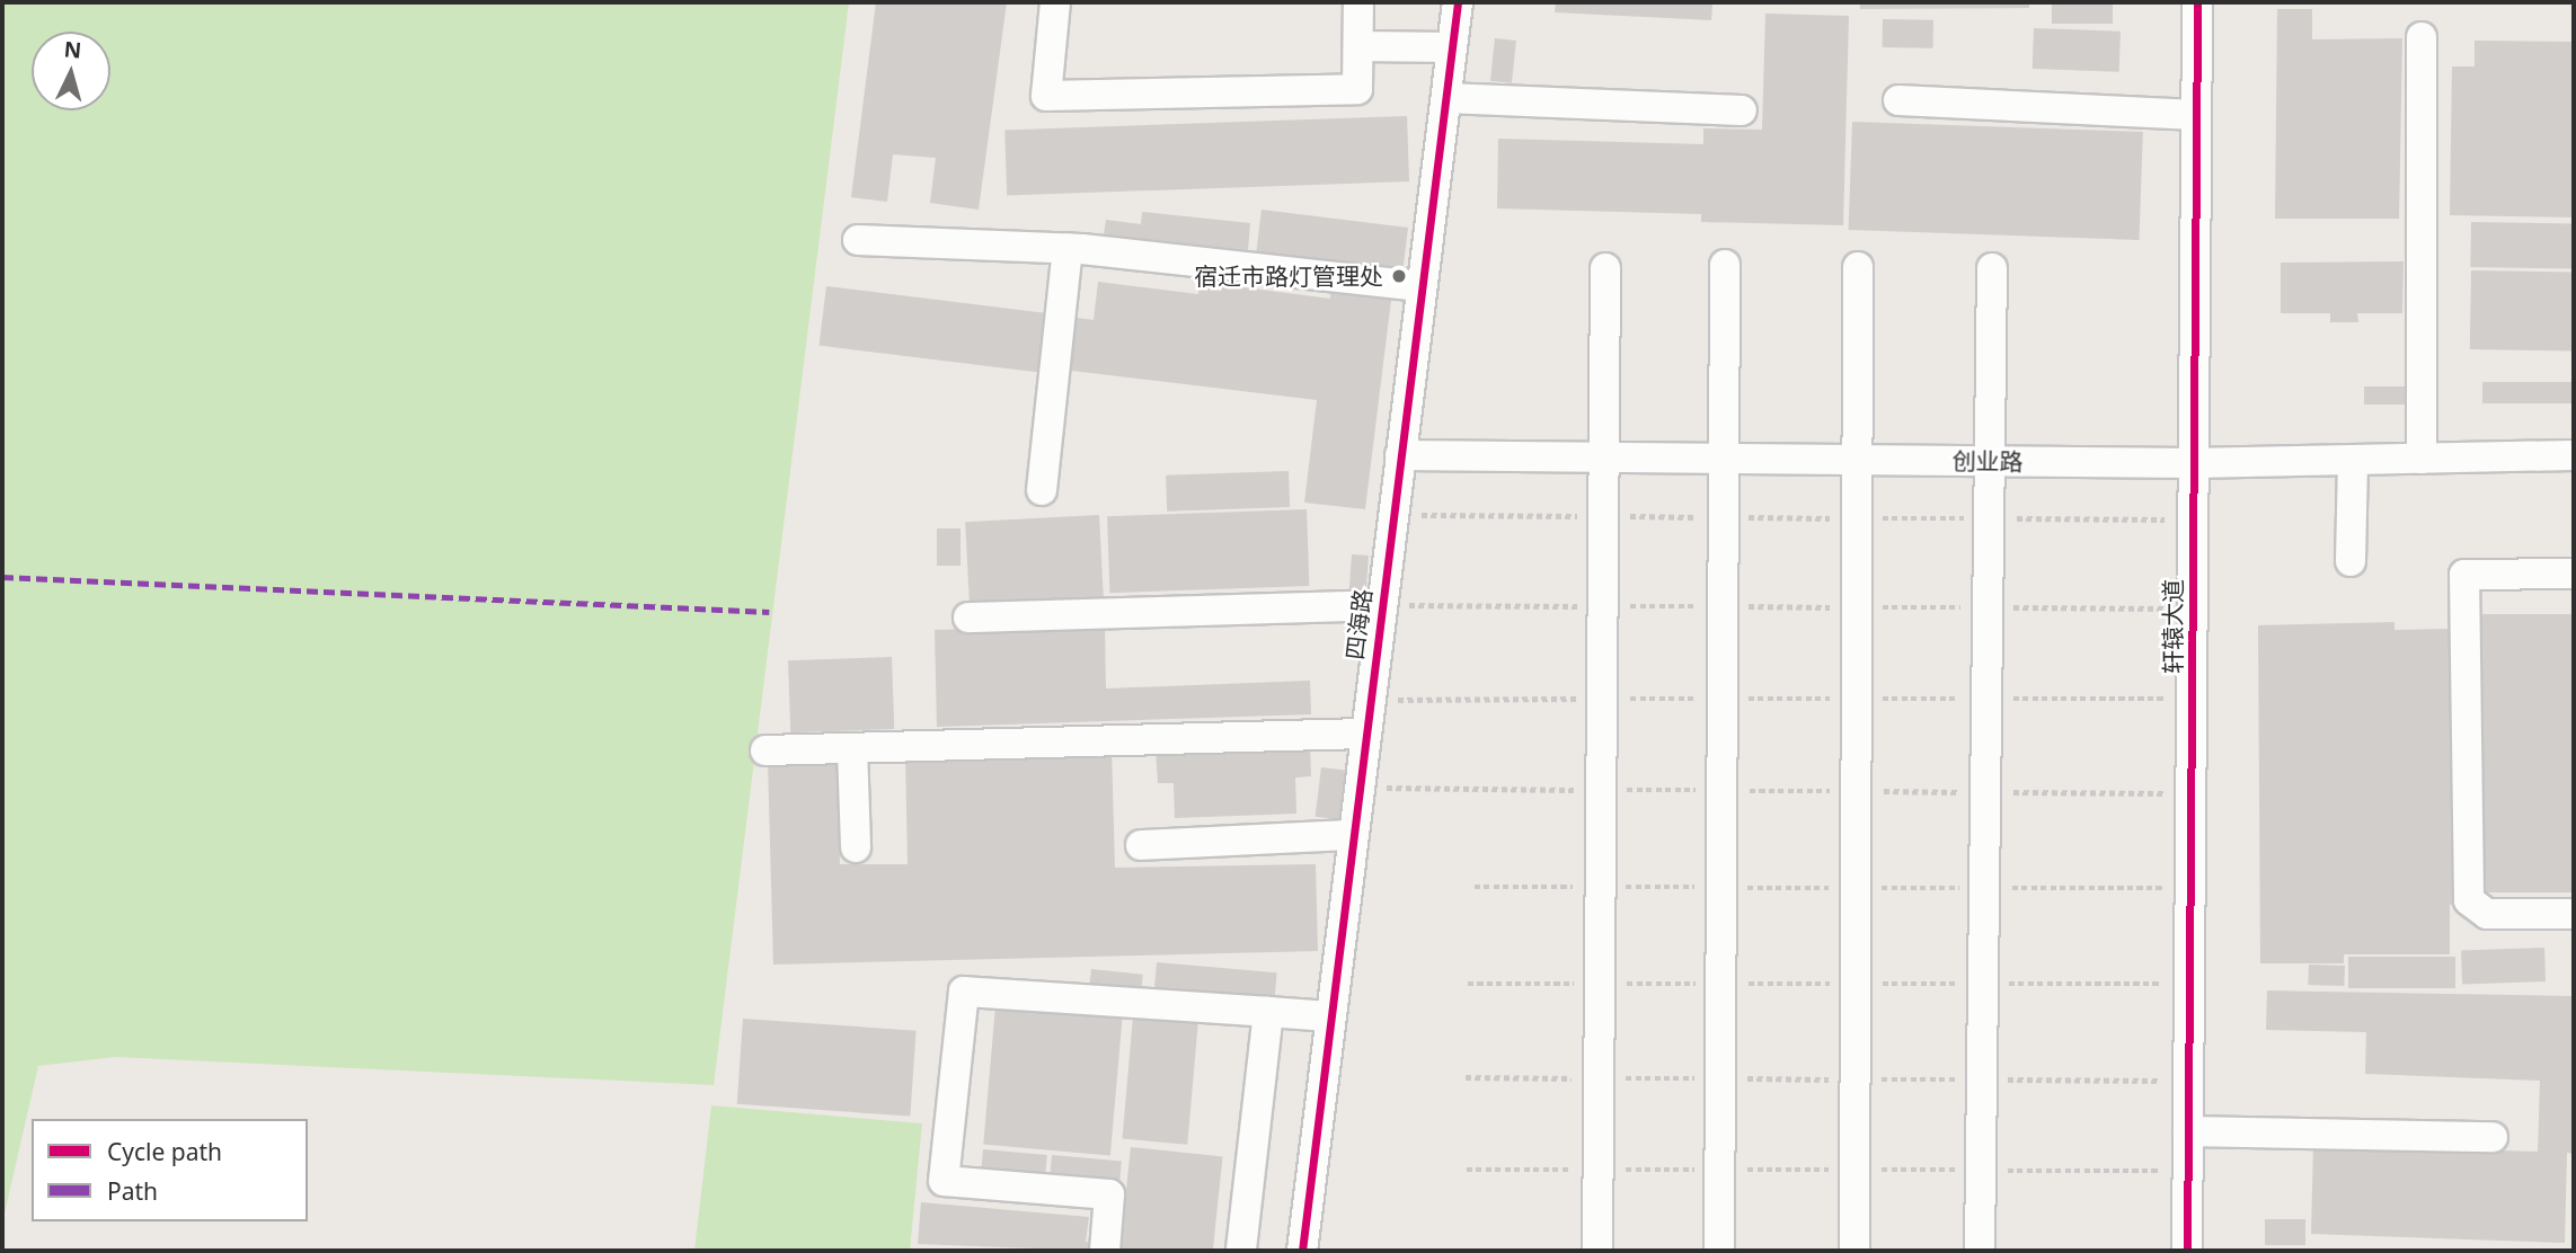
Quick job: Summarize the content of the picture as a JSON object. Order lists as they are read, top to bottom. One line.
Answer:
{"streets":{"street":["创业路","四海路","轩辕大道"]},"crossings":[["创业路","四海路"],["创业路","轩辕大道"]],"places":["宿迁市路灯管理处"],"legend":["Cycle path","Path"],"north":"top"}
